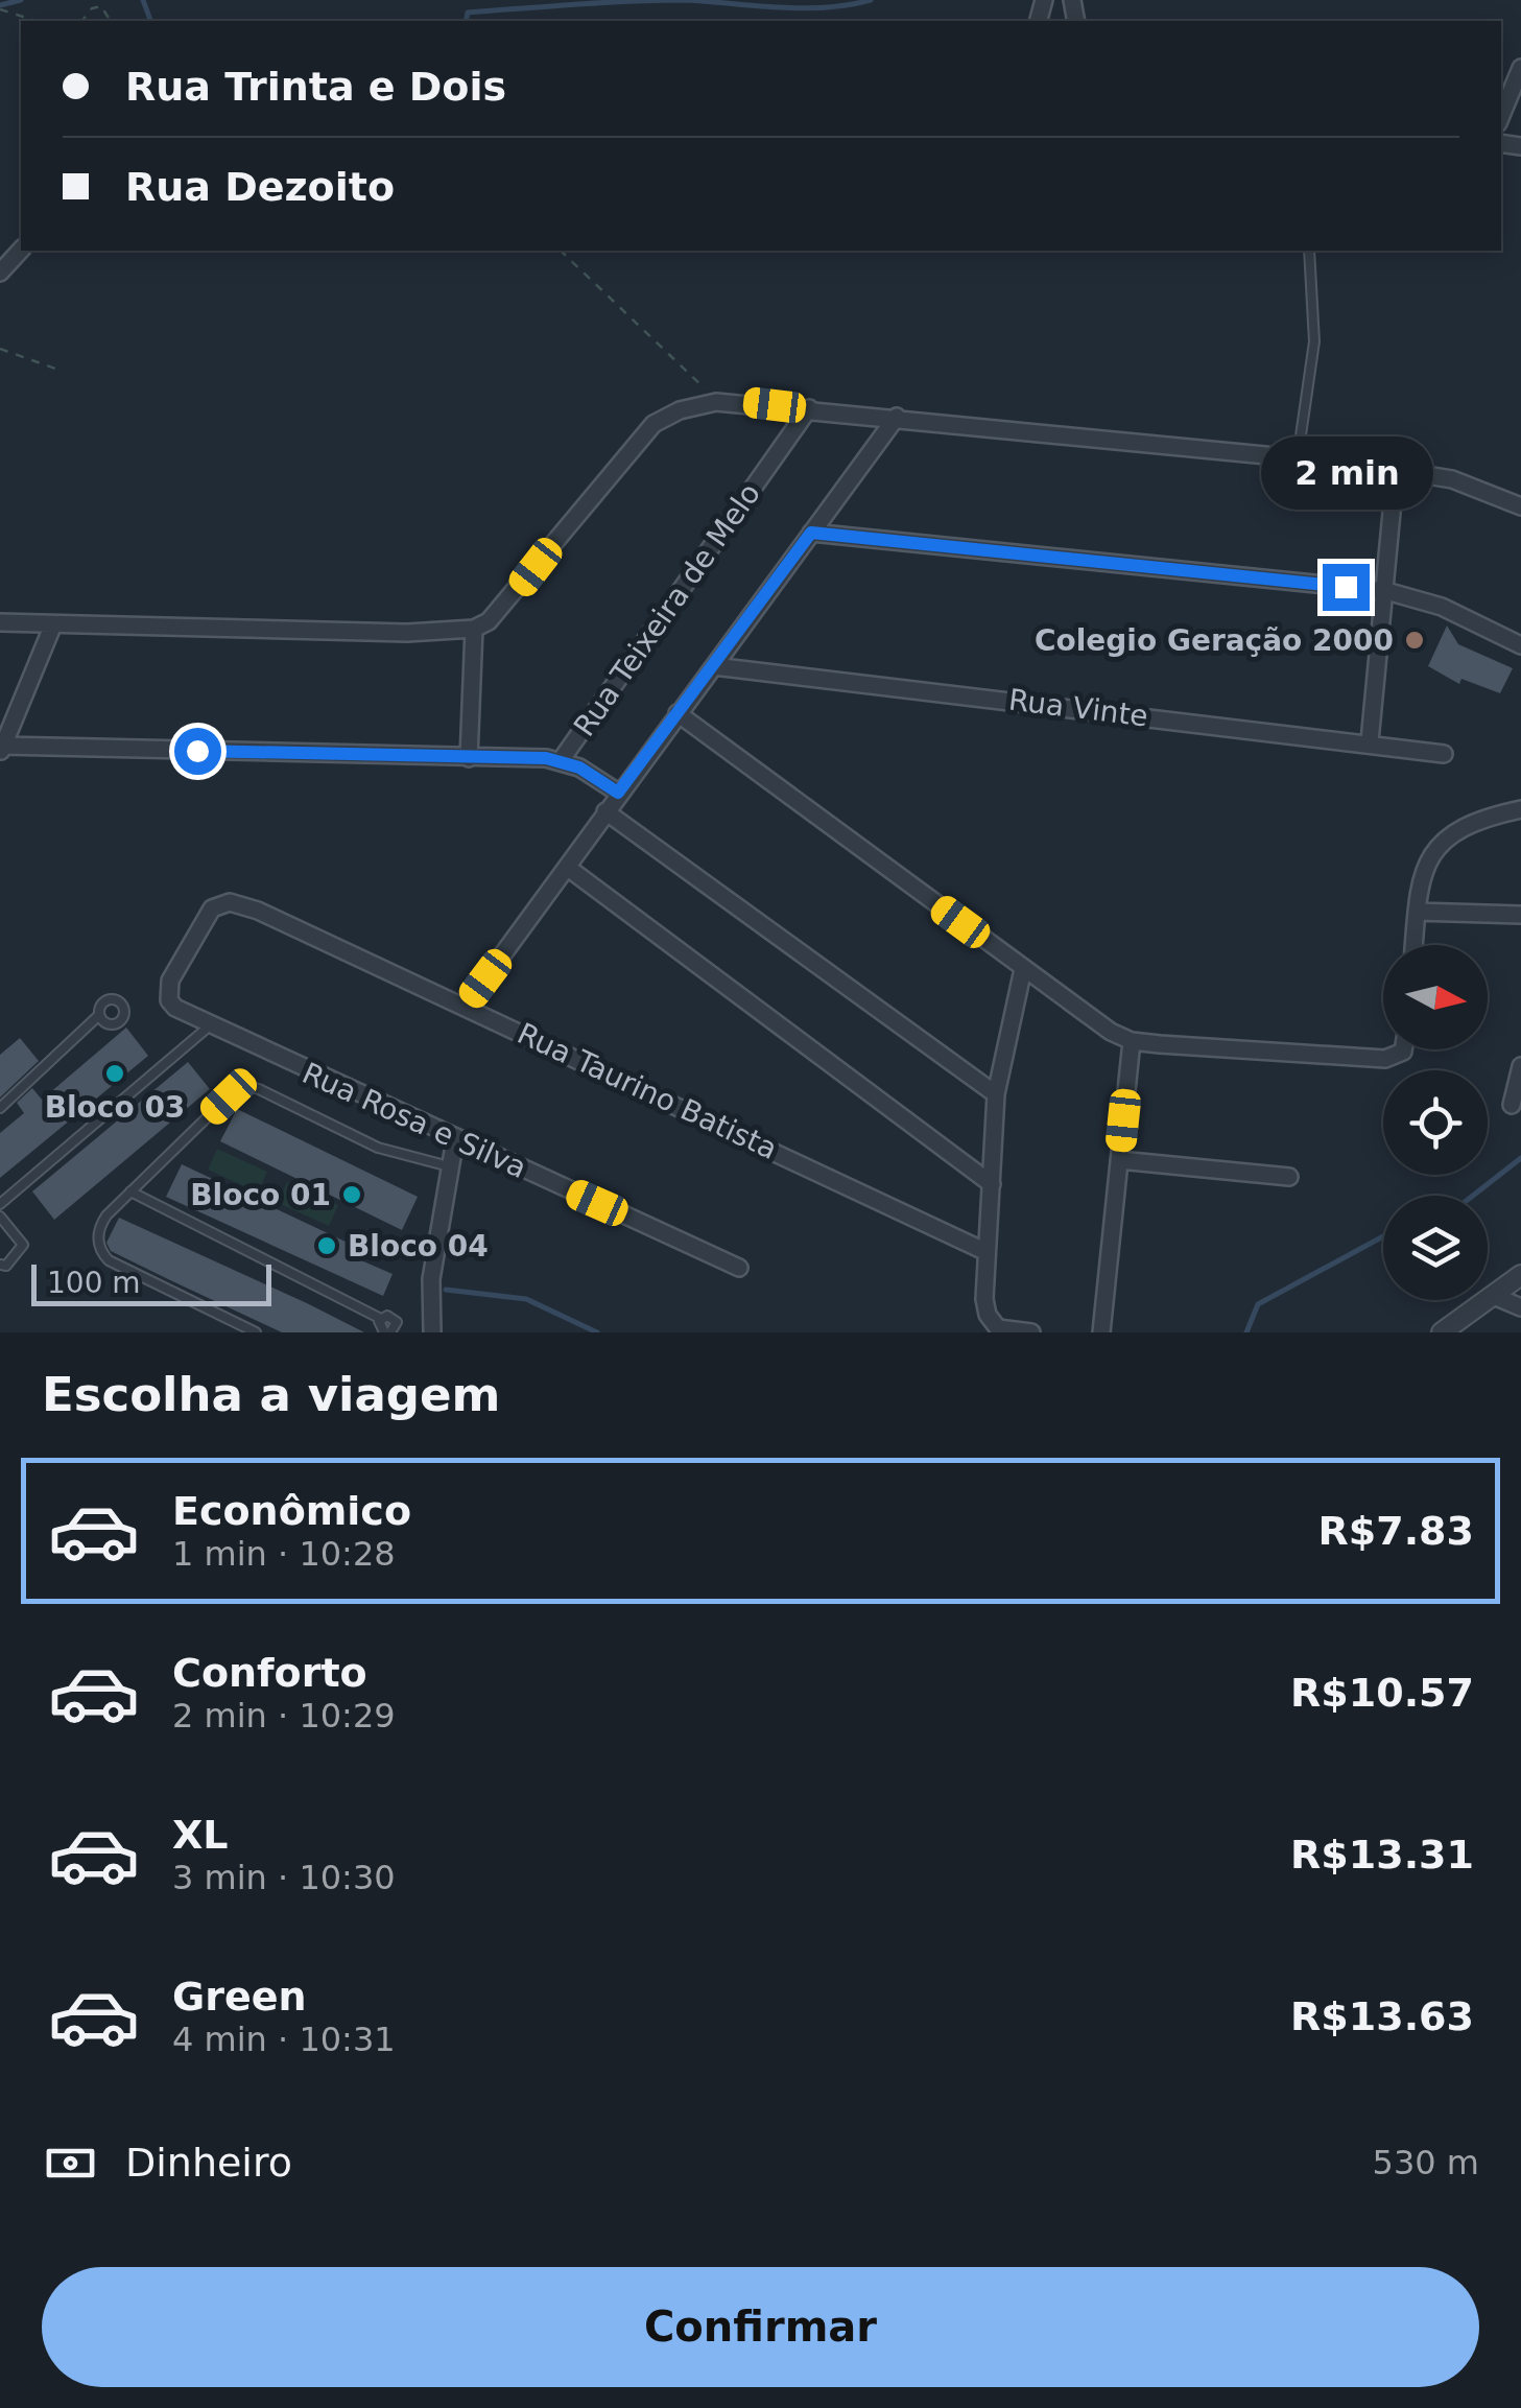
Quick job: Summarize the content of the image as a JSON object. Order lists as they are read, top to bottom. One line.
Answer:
{"streets":{"street":["Rua Teixeira de Melo","Rua Vinte","Rua Taurino Batista","Rua Rosa e Silva"]},"crossings":[["Rua Taurino Batista","Rua Rosa e Silva"]],"places":["Colegio Geração 2000","Bloco 03","Bloco 01","Bloco 04"],"scale_bar":"100 m","north":"right","page":{"banner":["Rua Trinta e Dois","Rua Dezoito"],"bubble":"2 min","scale":"100 m","heading":"Escolha a viagem","list":[{"name":"Econômico","note":"1 min · 10:28","value":"R$7.83"},{"name":"Conforto","note":"2 min · 10:29","value":"R$10.57"},{"name":"XL","note":"3 min · 10:30","value":"R$13.31"},{"name":"Green","note":"4 min · 10:31","value":"R$13.63"}],"pay":["Dinheiro","530 m"],"buttons":"Confirmar"}}
